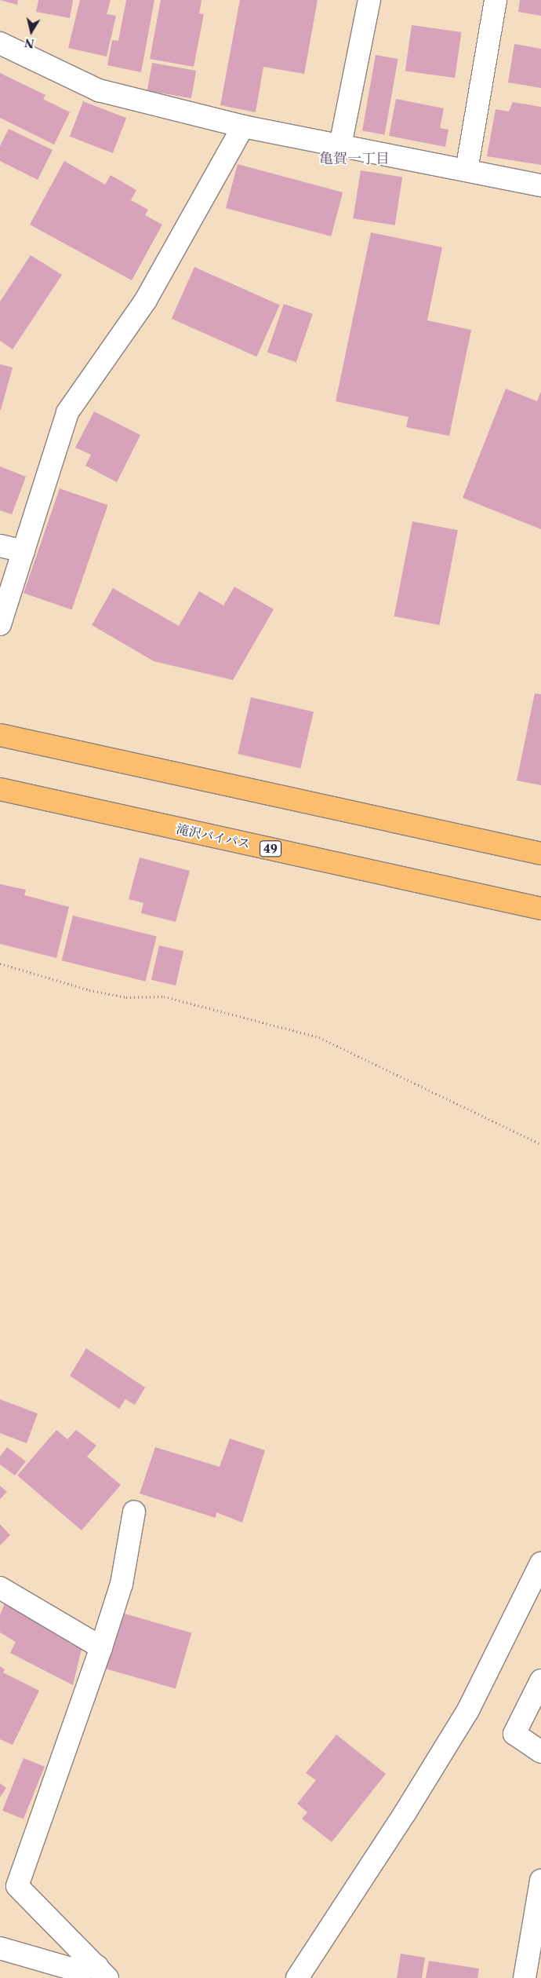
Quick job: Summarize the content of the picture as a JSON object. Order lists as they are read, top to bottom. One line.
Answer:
{"streets":{"highway":["滝沢バイパス","49"]},"districts":["亀賀一丁目"],"north":"bottom"}
